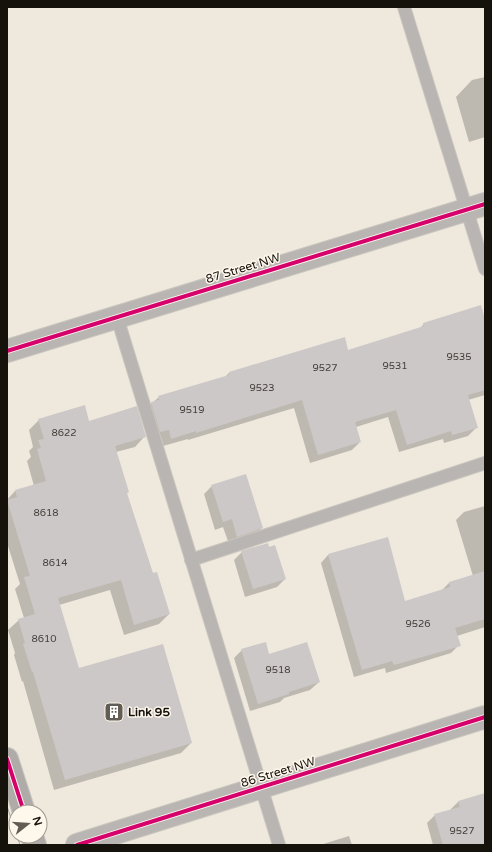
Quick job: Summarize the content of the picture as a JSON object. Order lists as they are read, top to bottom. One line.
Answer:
{"streets":{"street":["87 Street NW","86 Street NW"]},"places":{"building":["Link 95"]},"house_numbers":["9535","9531","9527","9523","9519","8622","8618","8614","9526","8610","9518","9527"],"north":"right"}
